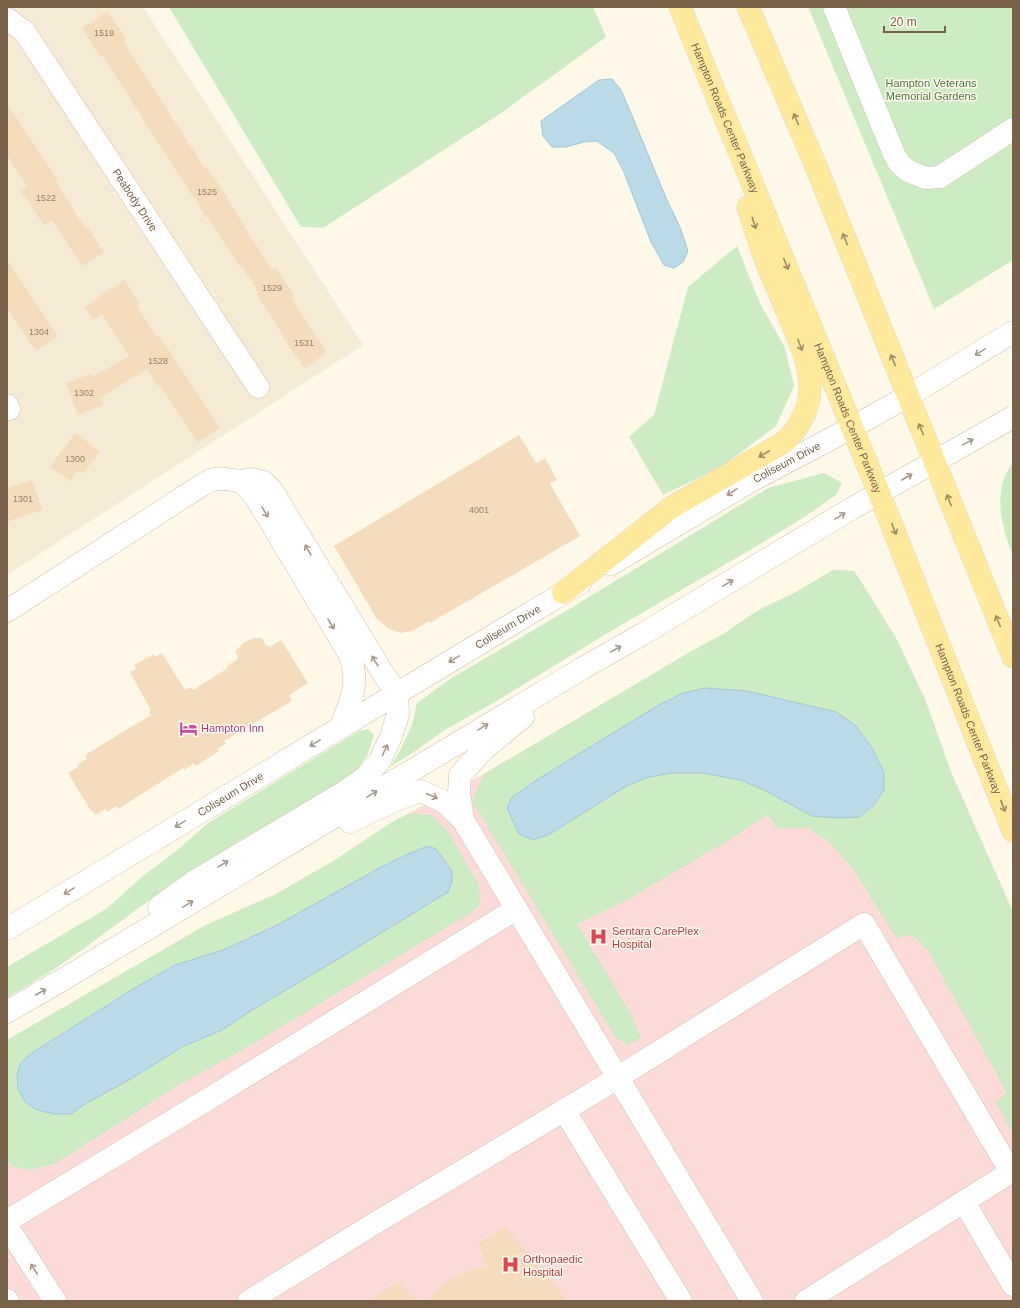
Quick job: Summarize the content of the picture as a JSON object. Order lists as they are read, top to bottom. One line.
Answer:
{"streets":{"main road":["Hampton Roads Center Parkway"],"street":["Peabody Drive","Coliseum Drive"]},"crossings":[["Hampton Roads Center Parkway","Coliseum Drive"]],"parks":["Hampton Veterans Memorial Gardens"],"places":{"hotel":["Hampton Inn"],"hospital":["Sentara CarePlex Hospital","Orthopaedic Hospital"]},"house_numbers":["1519","1525","1522","1529","1304","1531","1528","1302","1300","1301","4001"],"scale_bar":"20 m"}
